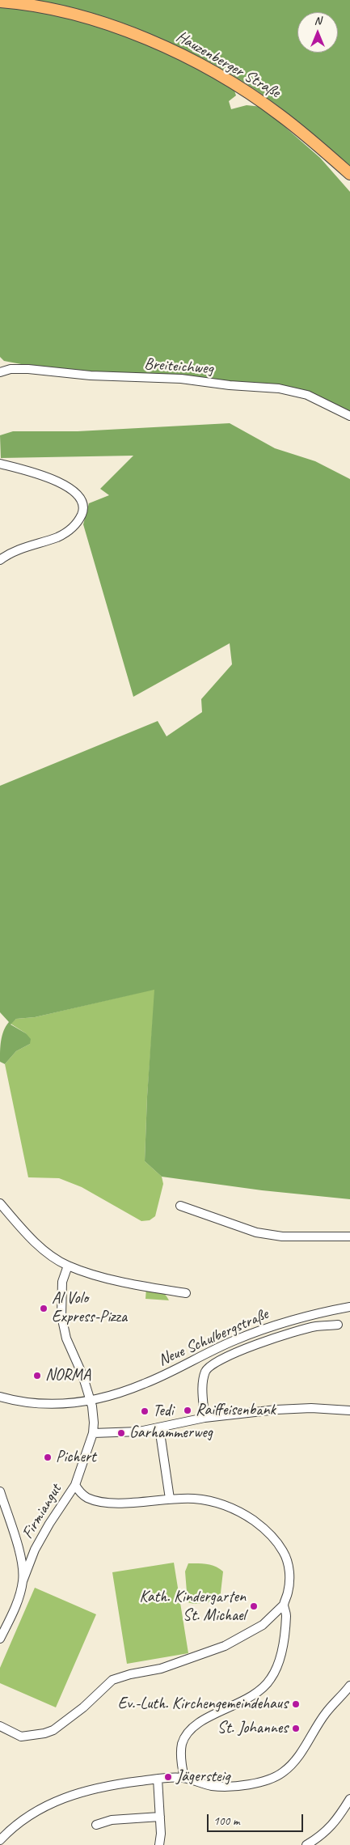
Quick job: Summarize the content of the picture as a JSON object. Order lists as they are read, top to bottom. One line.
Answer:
{"streets":{"main road":["Hauzenberger Straße"],"street":["Breiteichweg","Neue Schulbergstraße","Firmiangut"]},"crossings":[["Neue Schulbergstraße","Firmiangut"]],"places":["Al Volo Express-Pizza","NORMA","Raiffeisenbank","Tedi","Garhammerweg","Pichert","Kath. Kindergarten St. Michael","Ev.-Luth. Kirchengemeindehaus","St. Johannes","Jägersteig"],"scale_bar":"100 m","north":"top"}
